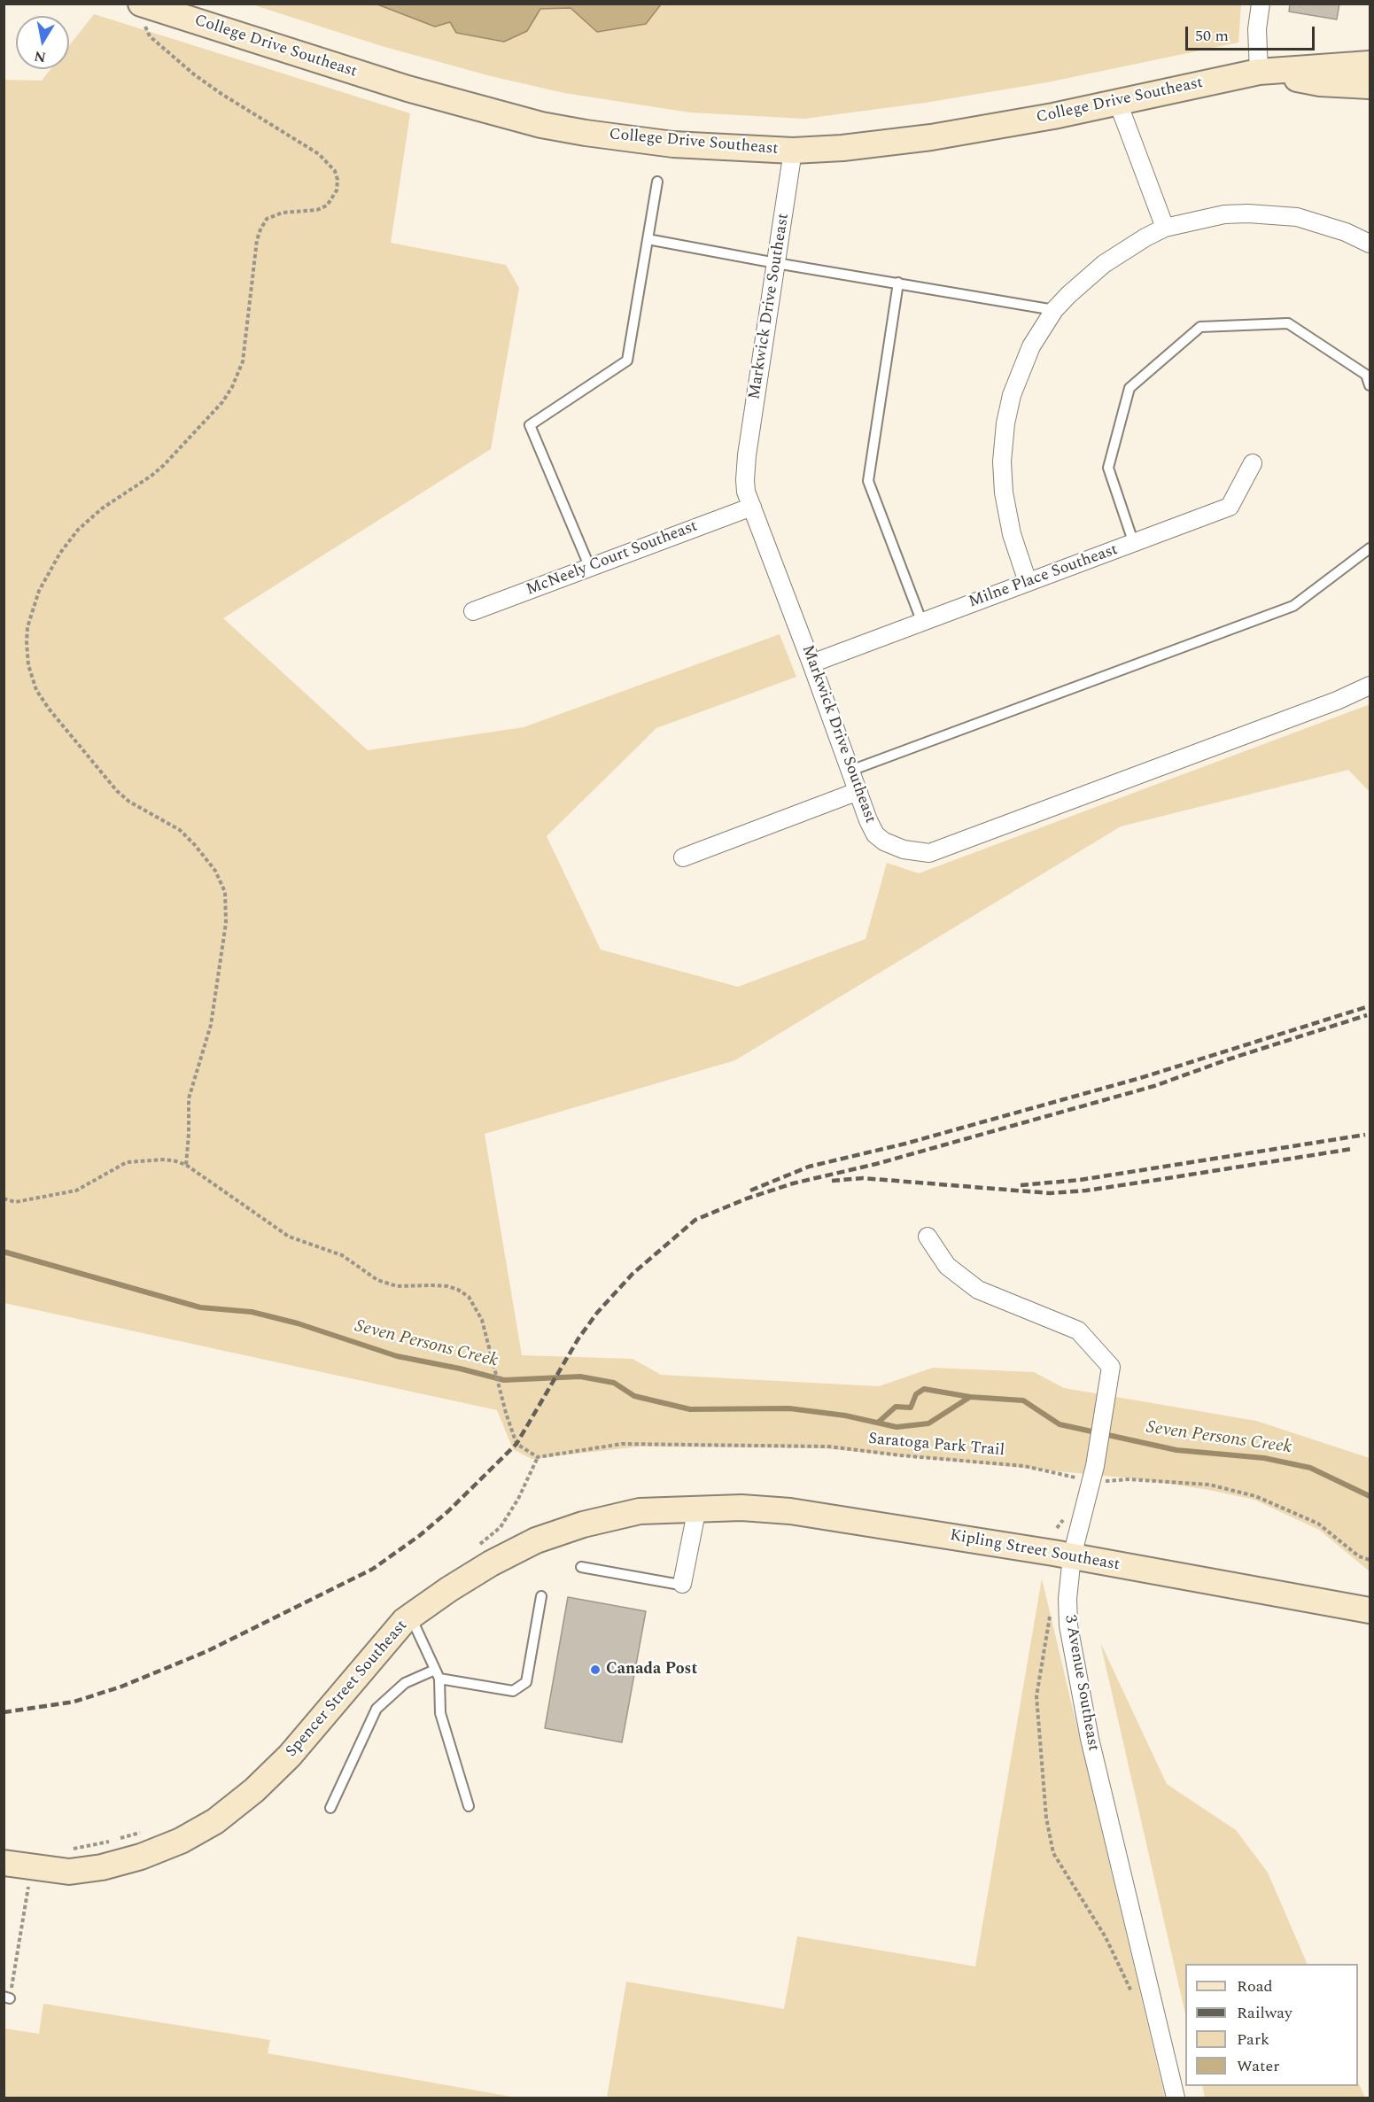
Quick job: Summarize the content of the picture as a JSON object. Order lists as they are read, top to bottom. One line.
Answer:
{"streets":{"street":["College Drive Southeast","Markwick Drive Southeast","McNeely Court Southeast","Milne Place Southeast","Kipling Street Southeast","3 Avenue Southeast","Spencer Street Southeast"],"path":["Saratoga Park Trail"]},"crossings":[["College Drive Southeast","Markwick Drive Southeast"],["Markwick Drive Southeast","McNeely Court Southeast"],["Markwick Drive Southeast","Milne Place Southeast"],["Saratoga Park Trail","3 Avenue Southeast"],["Kipling Street Southeast","3 Avenue Southeast"],["Kipling Street Southeast","Spencer Street Southeast"]],"water":["Seven Persons Creek"],"places":["Canada Post"],"legend":["Road","Railway","Park","Water"],"scale_bar":"50 m","north":"bottom"}
